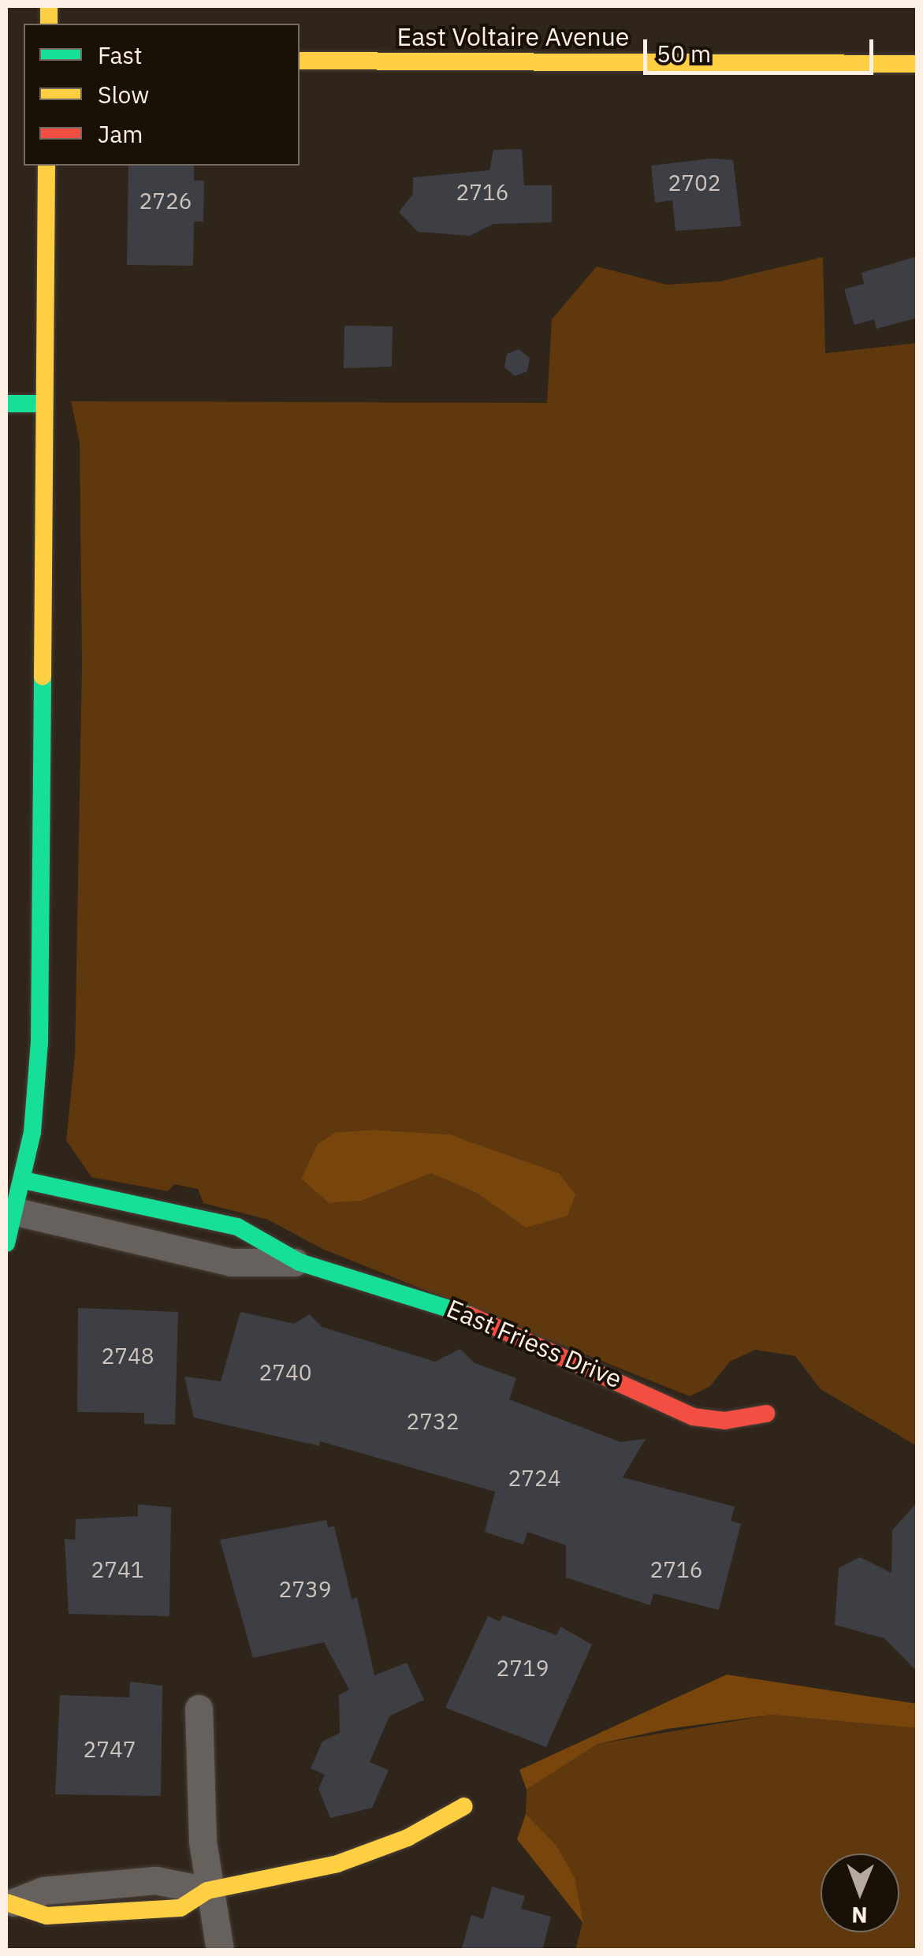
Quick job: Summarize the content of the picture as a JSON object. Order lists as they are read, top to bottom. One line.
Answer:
{"streets":{"street":["East Voltaire Avenue","East Friess Drive"]},"house_numbers":["2702","2716","2726","2748","2740","2732","2724","2741","2716","2739","2719","2747"],"legend":["Fast","Slow","Jam"],"scale_bar":"50 m","north":"bottom"}
